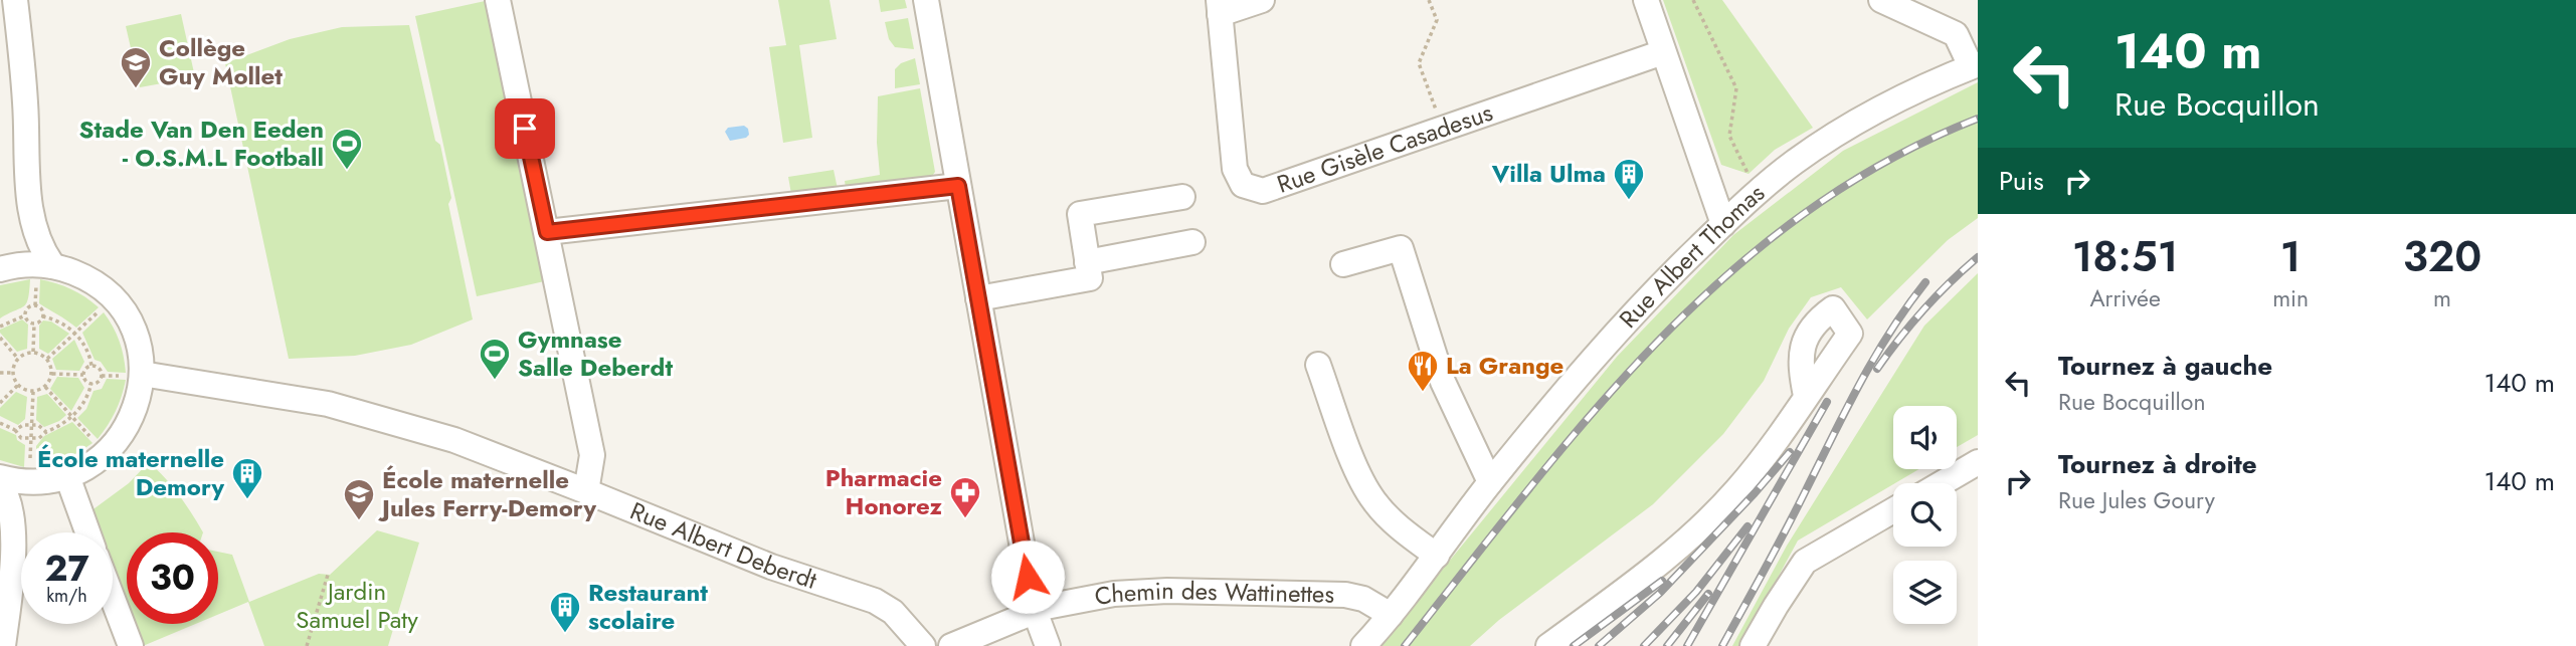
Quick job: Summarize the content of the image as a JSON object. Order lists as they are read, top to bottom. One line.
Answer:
{"streets":{"street":["Rue Gisèle Casadesus","Rue Albert Thomas","Rue Albert Deberdt","Chemin des Wattinettes"]},"crossings":[["Rue Albert Thomas","Chemin des Wattinettes"]],"parks":["Jardin Samuel Paty"],"places":{"school or university":["Collège Guy Mollet","École maternelle Jules Ferry-Demory"],"sports":["Stade Van Den Eeden - O.S.M.L Football","Gymnase Salle Deberdt"],"building":["Villa Ulma","École maternelle Demory","Restaurant scolaire"],"restaurant":["La Grange"],"pharmacy":["Pharmacie Honorez"]},"page":{"turn":["140 m","Rue Bocquillon"],"then":"Puis","eta":["18:51","Arrivée","1","min","320","m"],"list":[{"name":"Tournez à gauche","note":"Rue Bocquillon","value":"140 m"},{"name":"Tournez à droite","note":"Rue Jules Goury","value":"140 m"}],"speed":"27 km/h","limit":"30"}}
